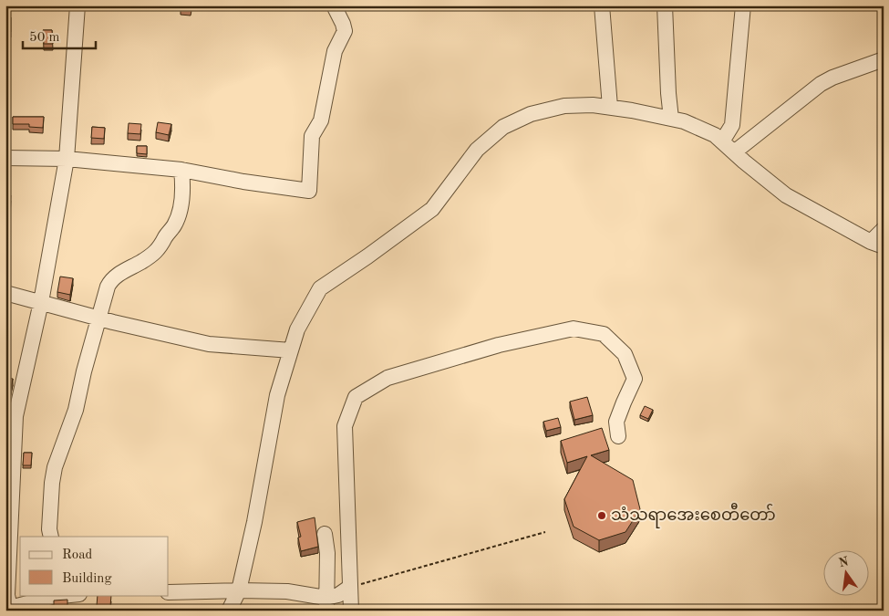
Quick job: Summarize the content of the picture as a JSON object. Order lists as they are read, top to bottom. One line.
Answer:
{"places":["သံသရာအေးစေတီတော်"],"legend":["Road","Building"],"scale_bar":"50 m","north":"top"}
